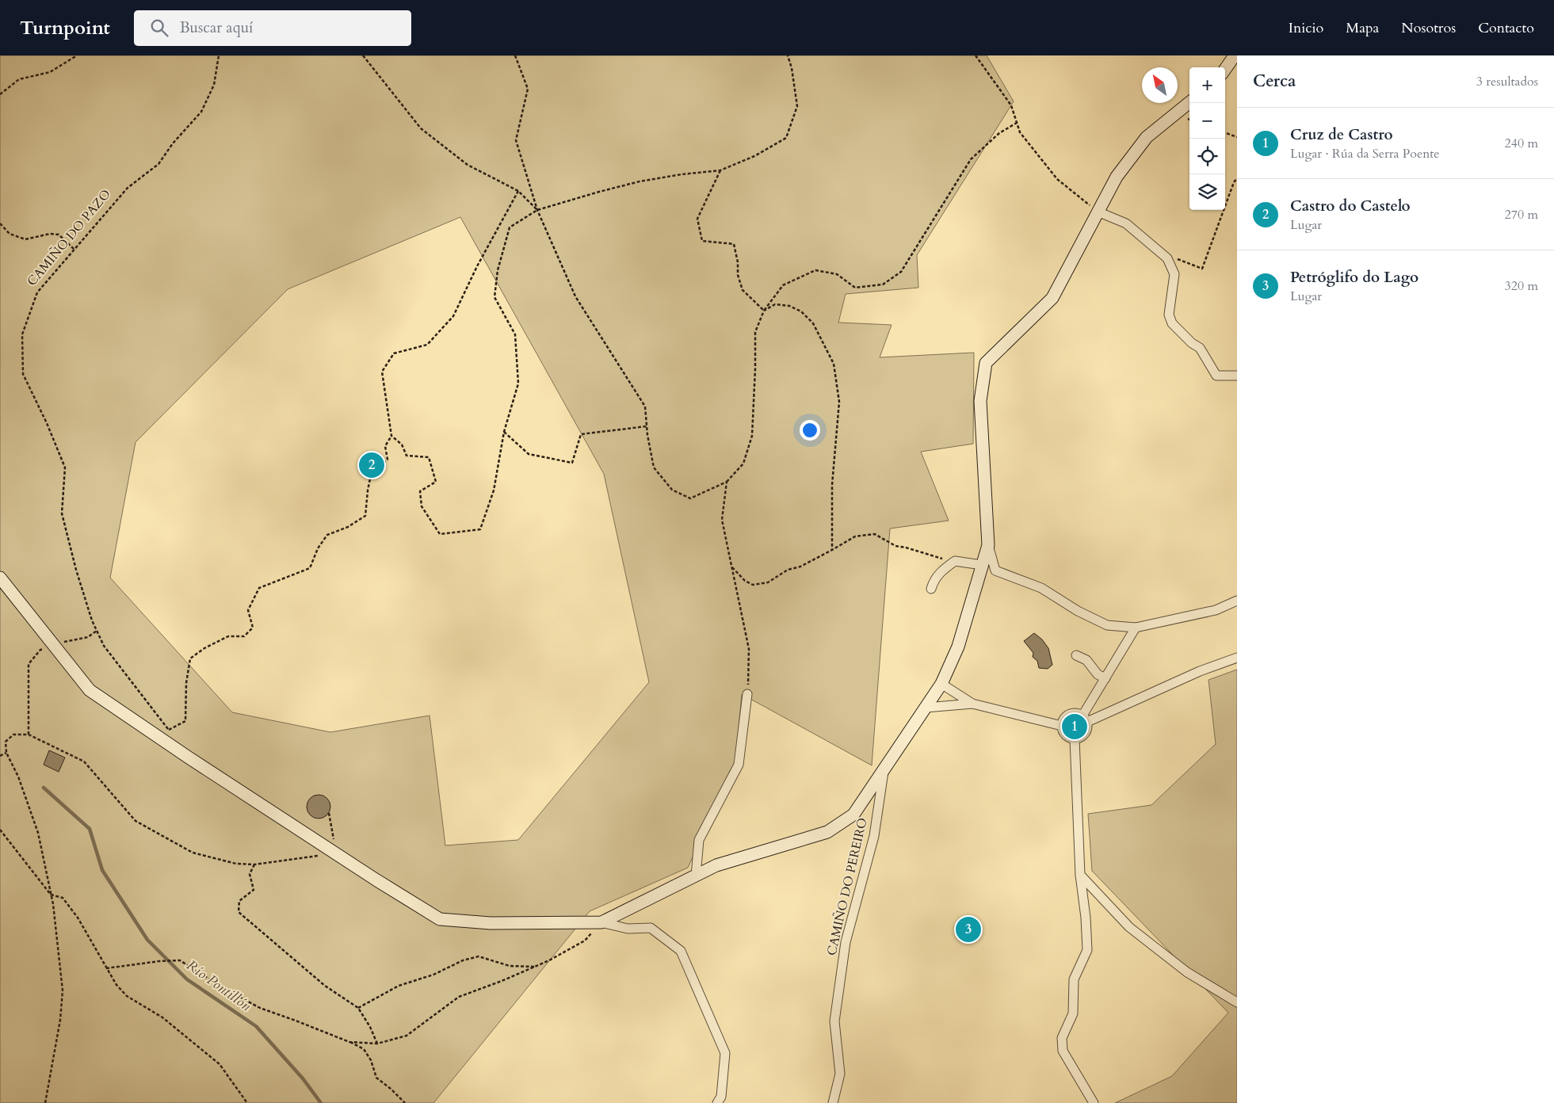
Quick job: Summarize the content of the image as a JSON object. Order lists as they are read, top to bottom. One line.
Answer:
{"streets":{"street":["CAMIÑO DO PEREIRO"],"path":["CAMIÑO DO PAZO"]},"water":["Río Pontillón"],"north":"top left","page":{"header":"Turnpoint","search":"Buscar aquí","nav":["Inicio","Mapa","Nosotros","Contacto"],"heading":["Cerca","3 resultados"],"map_buttons":["+","−"],"list":[{"mark":"1","name":"Cruz de Castro","note":"Lugar · Rúa da Serra Poente","value":"240 m"},{"mark":"2","name":"Castro do Castelo","note":"Lugar","value":"270 m"},{"mark":"3","name":"Petróglifo do Lago","note":"Lugar","value":"320 m"}],"pins":["2","1","3"]}}
